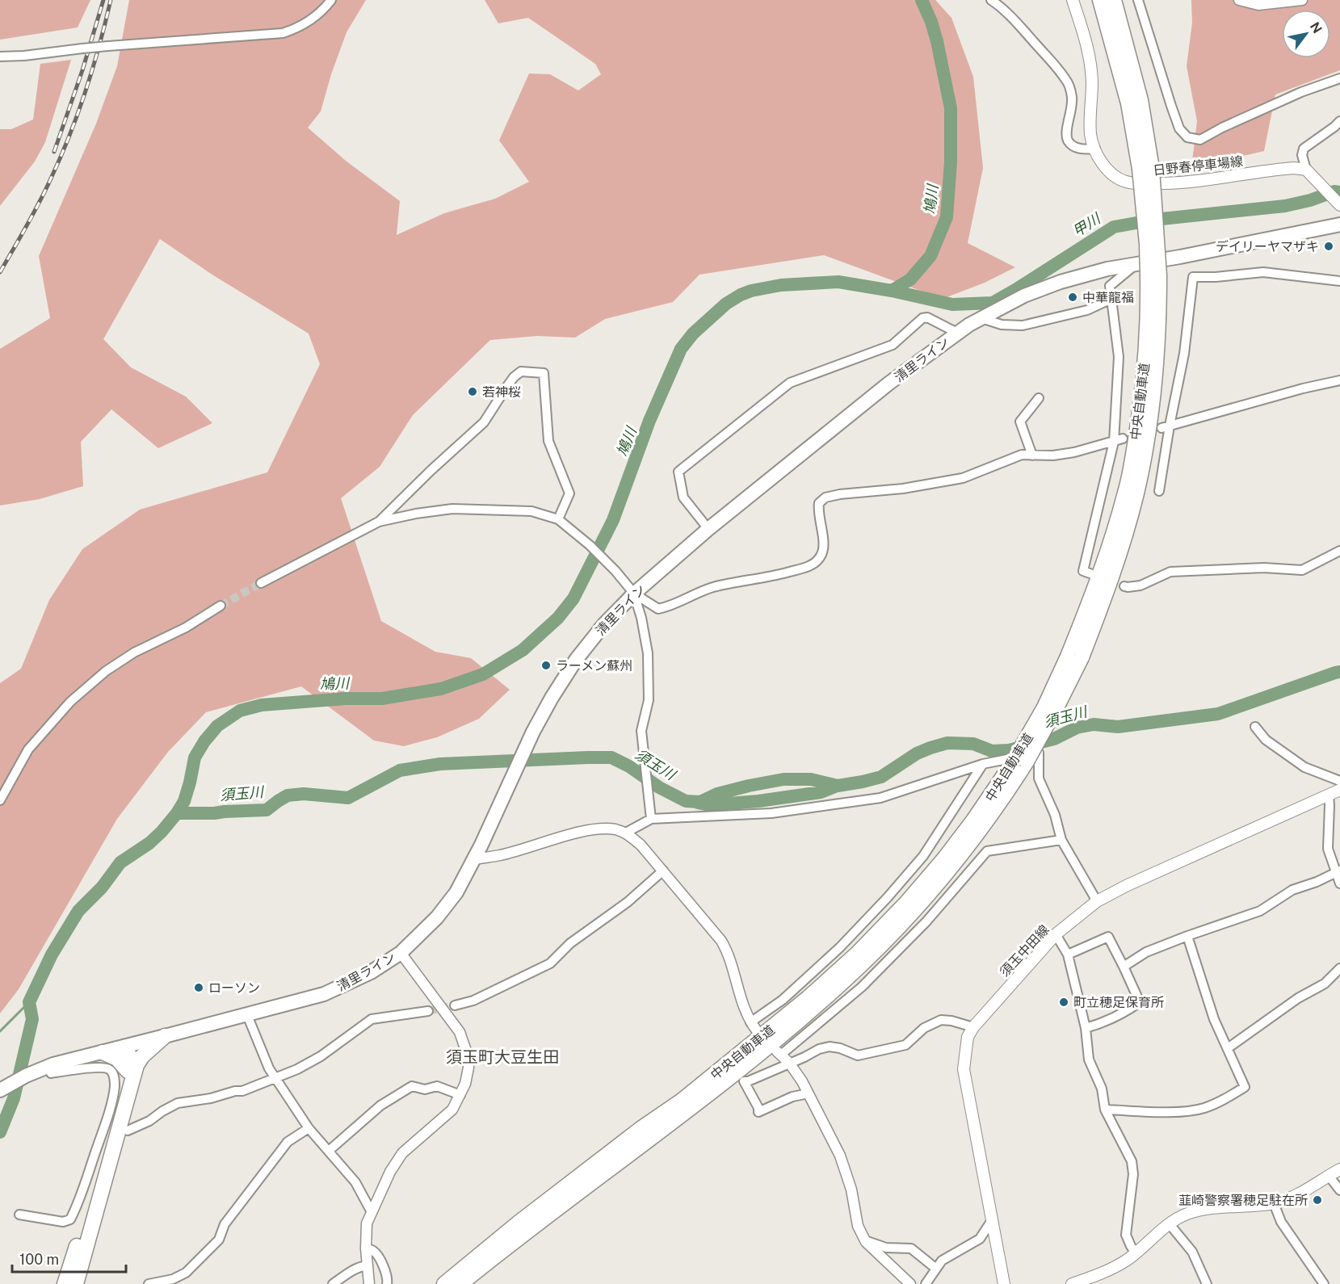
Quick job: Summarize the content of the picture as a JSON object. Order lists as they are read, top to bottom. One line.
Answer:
{"streets":{"highway":["清里ライン","中央自動車道"],"main road":["日野春停車場線","須玉中田線"]},"districts":["須玉町大豆生田"],"water":["鳩川","甲川","須玉川"],"places":["デイリーヤマザキ","中華龍福","若神桜","ラーメン蘇州","ローソン","町立穂足保育所","韮崎警察署穂足駐在所"],"scale_bar":"100 m","north":"top right"}
